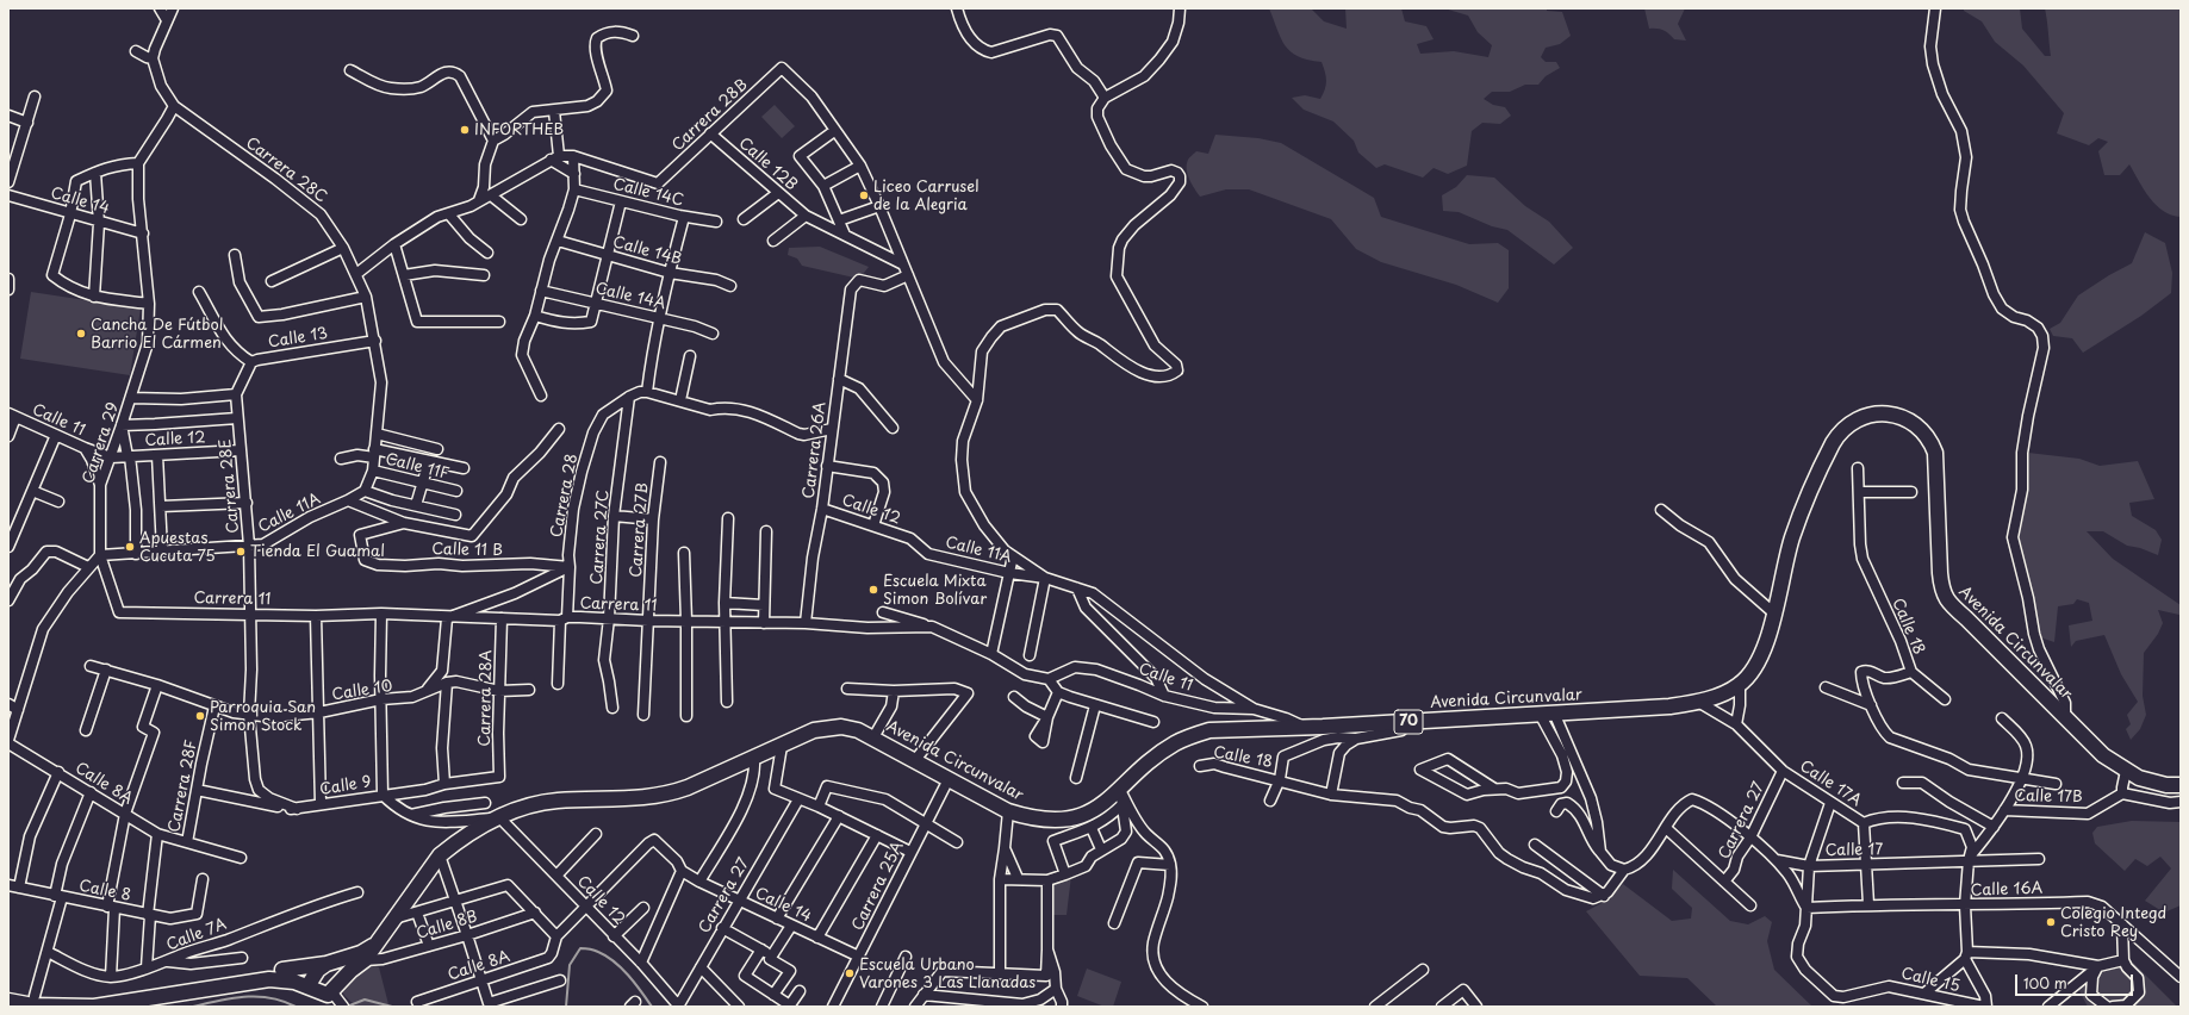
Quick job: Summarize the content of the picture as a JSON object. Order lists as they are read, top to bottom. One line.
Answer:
{"streets":{"main road":["Avenida Circunvalar","70"],"street":["Carrera 28B","Calle 12B","Carrera 28C","Calle 14C","Calle 14","Calle 14B","Calle 14A","Calle 13","Calle 11","Calle 12","Carrera 29","Carrera 26A","Calle 11F","Carrera 28E","Carrera 28","Calle 11A","Carrera 27B","Carrera 27C","Calle 11 B","Carrera 11","Calle 18","Calle 10","Carrera 28A","Calle 8A","Calle 17A","Carrera 28F","Calle 9","Calle 17B","Carrera 27","Calle 17","Carrera 25A","Calle 16A","Calle 8","Calle 8B","Calle 7A","Calle 15"]},"crossings":[["Carrera 28B","Calle 12B"],["Carrera 28C","Calle 13"],["Carrera 28C","Calle 11F"],["Calle 14","Calle 12"],["Calle 14","Carrera 29"],["Calle 14","Carrera 27"],["Calle 14","Carrera 25A"],["Calle 13","Carrera 28E"],["Calle 11","Carrera 29"],["Calle 11","Carrera 11"],["Calle 11","Avenida Circunvalar"],["Calle 12","Carrera 29"],["Calle 12","Carrera 26A"],["Calle 12","Carrera 28E"],["Calle 12","Calle 11A"],["Calle 12","Avenida Circunvalar"],["Calle 12","Carrera 27"],["Carrera 29","Calle 11A"],["Carrera 29","Carrera 11"],["Carrera 26A","Carrera 11"],["Carrera 28E","Calle 11A"],["Carrera 28E","Carrera 11"],["Carrera 28E","Calle 10"],["Carrera 28E","Calle 9"],["Carrera 28","Carrera 27C"],["Carrera 28","Calle 11 B"],["Carrera 28","Carrera 11"],["Calle 11A","Carrera 11"],["Carrera 27B","Carrera 11"],["Carrera 27C","Carrera 11"],["Carrera 11","Carrera 28A"],["Avenida Circunvalar","70"],["Avenida Circunvalar","Calle 17A"],["Avenida Circunvalar","Carrera 25A"],["Avenida Circunvalar","Calle 8B"],["Calle 10","Carrera 28A"],["Calle 10","Carrera 28F"],["Carrera 28A","Calle 9"],["Calle 8A","Carrera 28F"],["Calle 17A","Carrera 27"],["Calle 17A","Calle 17"],["Carrera 28F","Calle 9"],["Calle 16A","Calle 15"]],"places":["INFORTHEB","Liceo Carrusel de la Alegria","Cancha De Fútbol Barrio El Cármen","Apuestas Cucuta 75","Tienda El Guamal","Escuela Mixta Simon Bolívar","Parroquia San Simon Stock","Colegio Integd Cristo Rey","Escuela Urbano Varones 3 Las Llanadas"],"scale_bar":"100 m"}
